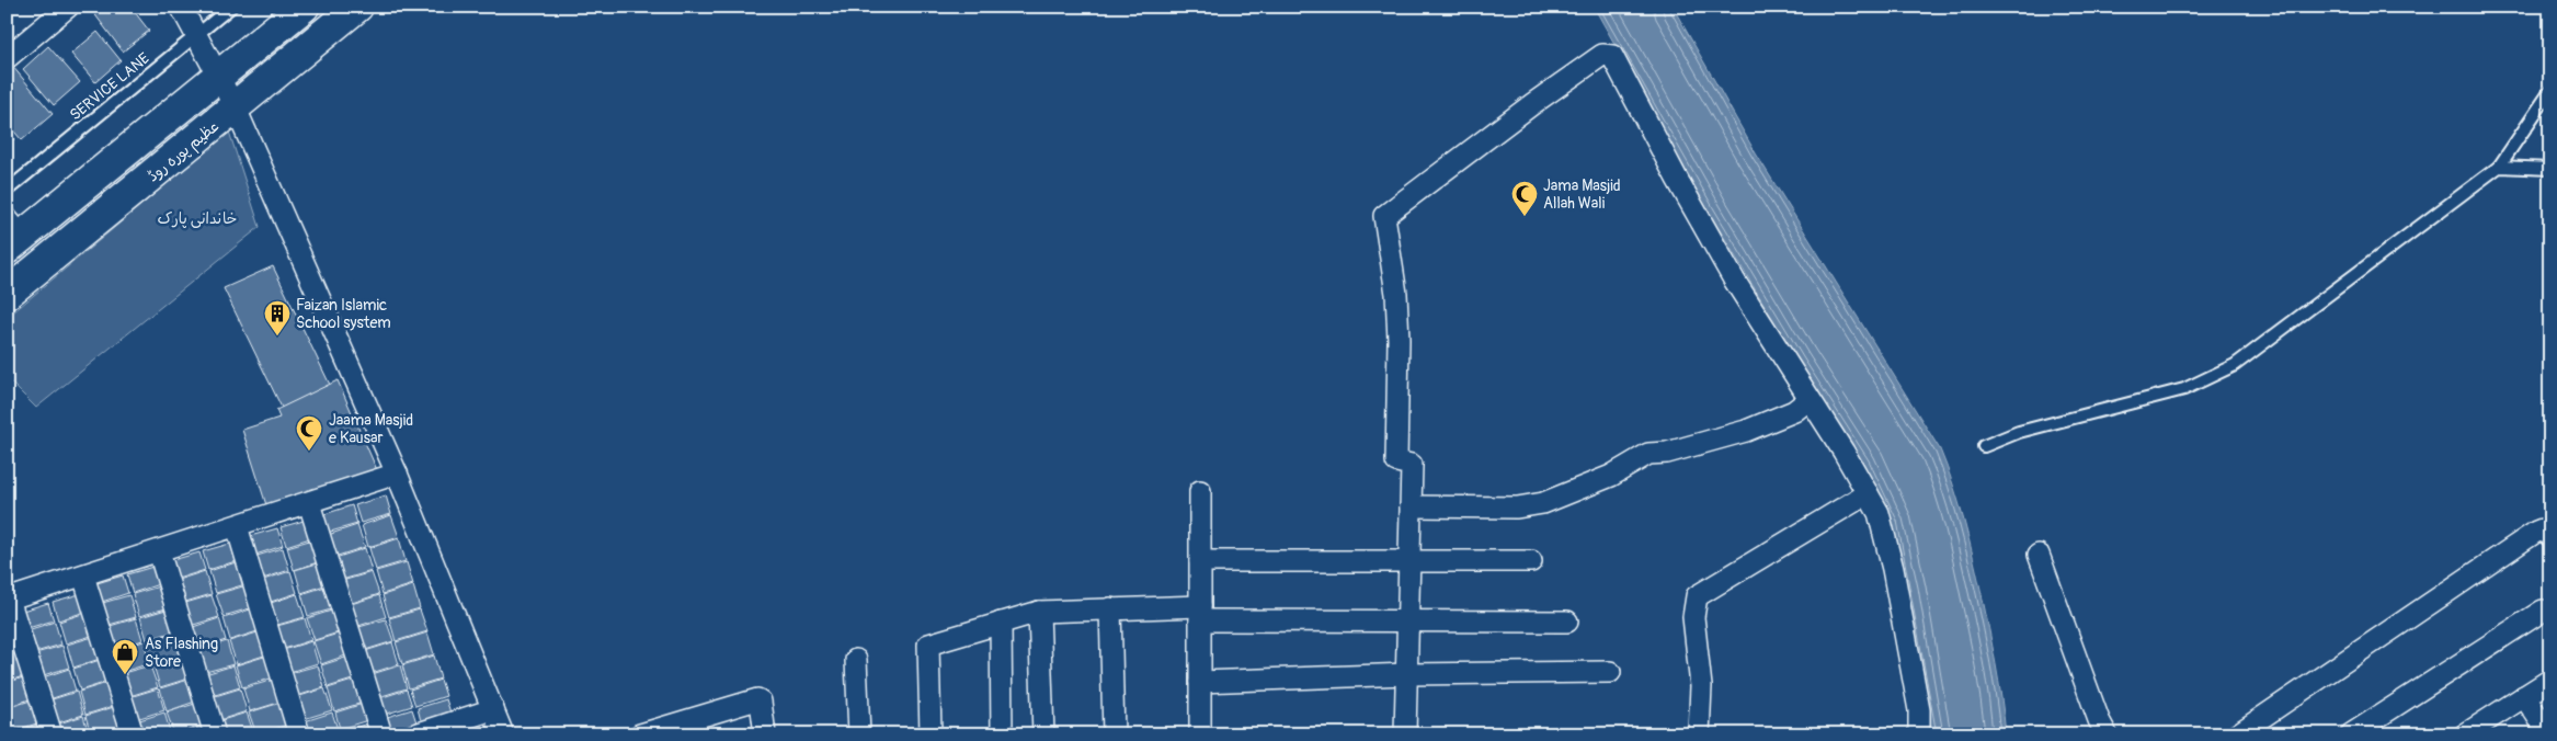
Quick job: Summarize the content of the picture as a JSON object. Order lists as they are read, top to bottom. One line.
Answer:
{"streets":{"main road":["عظیم پورہ روڈ"],"lane":["SERVICE LANE"]},"parks":["خاندانی پارک"],"places":{"mosque":["Jama Masjid Allah Wali","Jaama Masjid e Kausar"],"building":["Faizan Islamic School system"],"shop":["As Flashing Store"]}}
